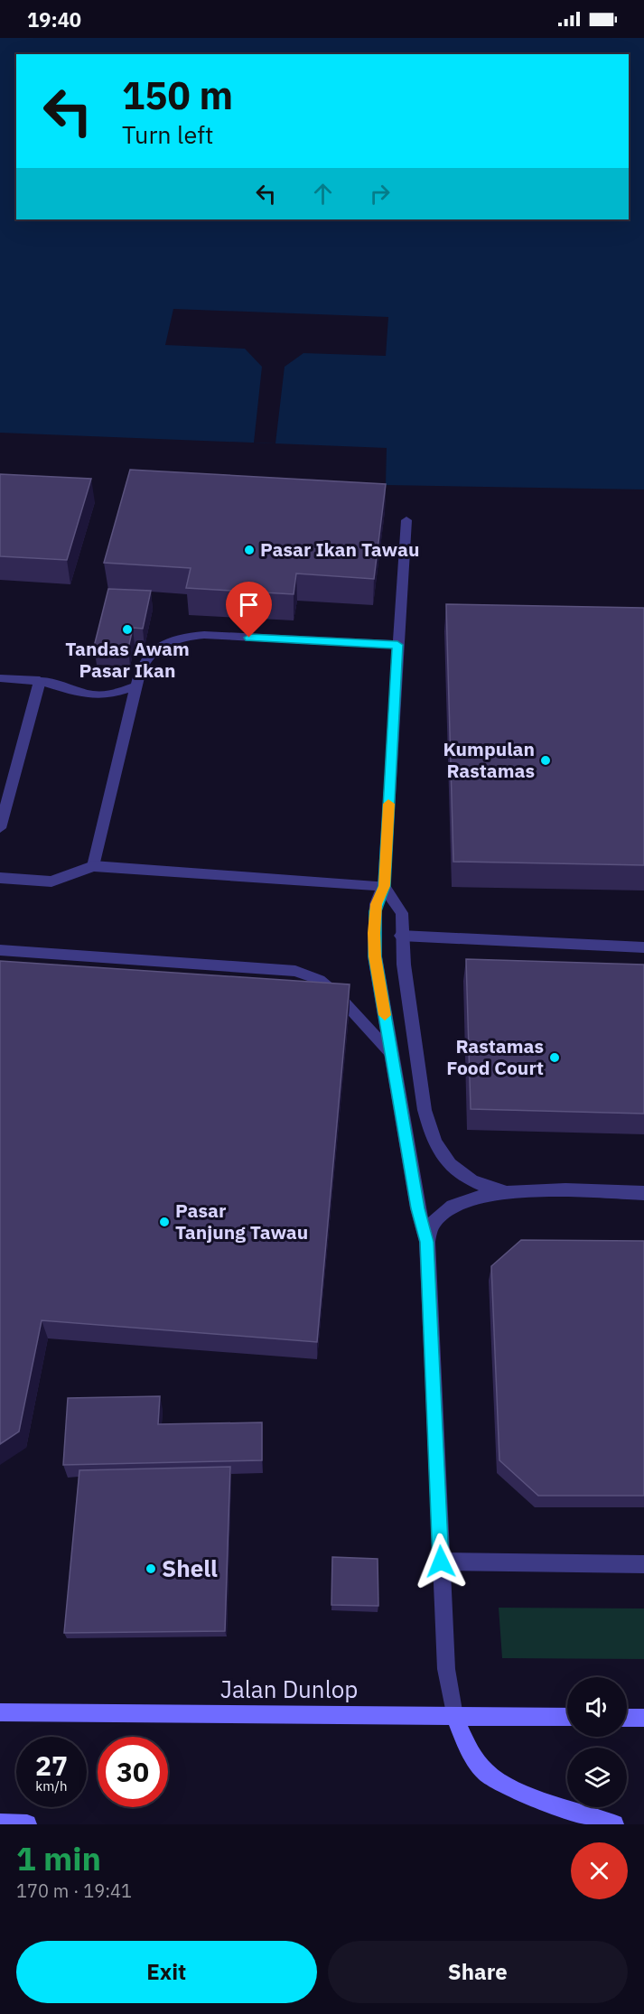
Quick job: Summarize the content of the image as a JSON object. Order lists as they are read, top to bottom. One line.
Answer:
{"streets":{"main road":["Jalan Dunlop"]},"places":["Pasar Ikan Tawau","Tandas Awam Pasar Ikan","Kumpulan Rastamas","Rastamas Food Court","Pasar Tanjung Tawau","Shell"],"page":{"status":"19:40","turn":["150 m","Turn left"],"speed":"27 km/h","limit":"30","heading":["1 min","170 m · 19:41"],"buttons":["Exit","Share"]}}
